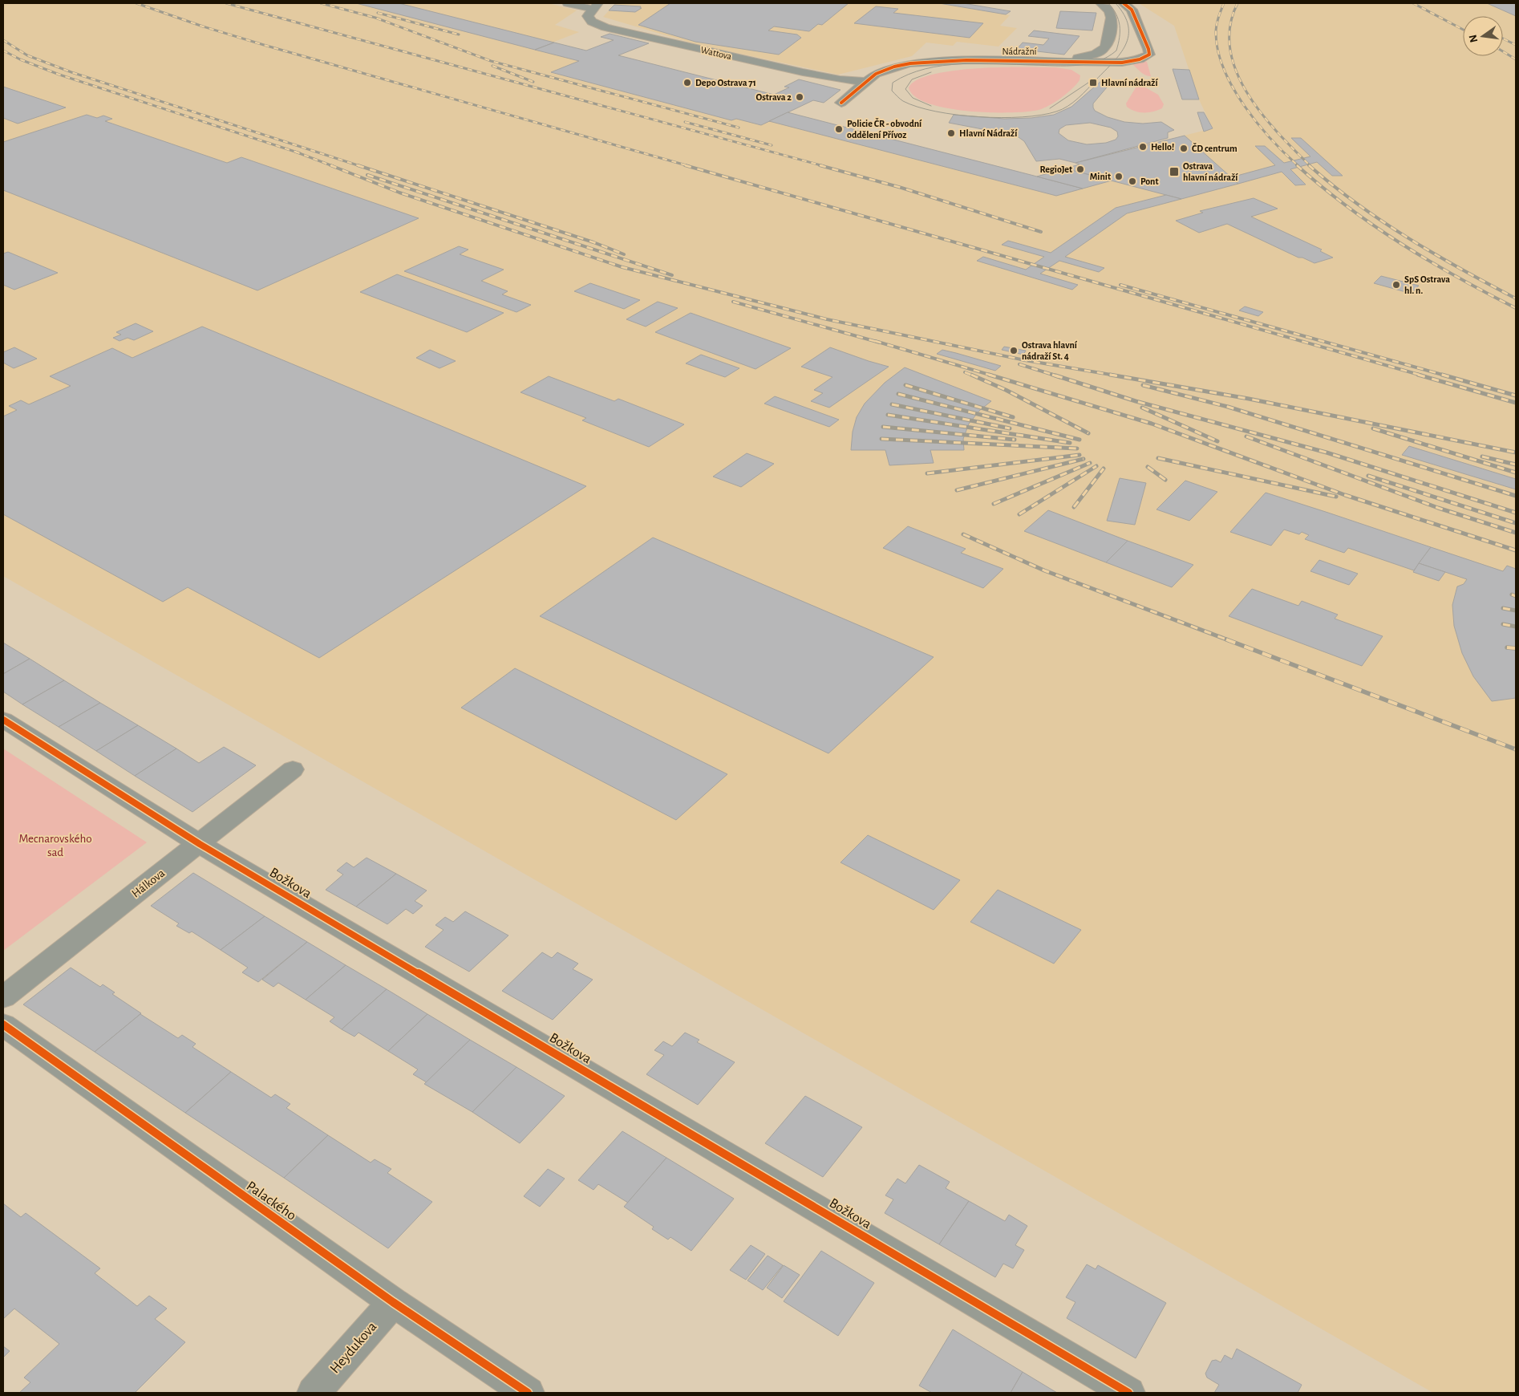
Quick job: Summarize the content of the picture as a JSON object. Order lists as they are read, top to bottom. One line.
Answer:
{"streets":{"street":["Nádražní","Wattova","Hálkova","Božkova","Palackého","Heydukova"]},"crossings":[["Nádražní","Wattova"],["Hálkova","Božkova"],["Palackého","Heydukova"]],"parks":["Mecnarovského sad"],"places":{"other":["Depo Ostrava 71","Ostrava 2","Policie ČR - obvodní oddělení Přívoz","Hlavní Nádraží","Hello!","ČD centrum","RegioJet","Minit","Pont","SpS Ostrava hl. n.","Ostrava hlavní nádraží St. 4"],"transit":["Hlavní nádraží","Ostrava hlavní nádraží"]},"north":"left"}
